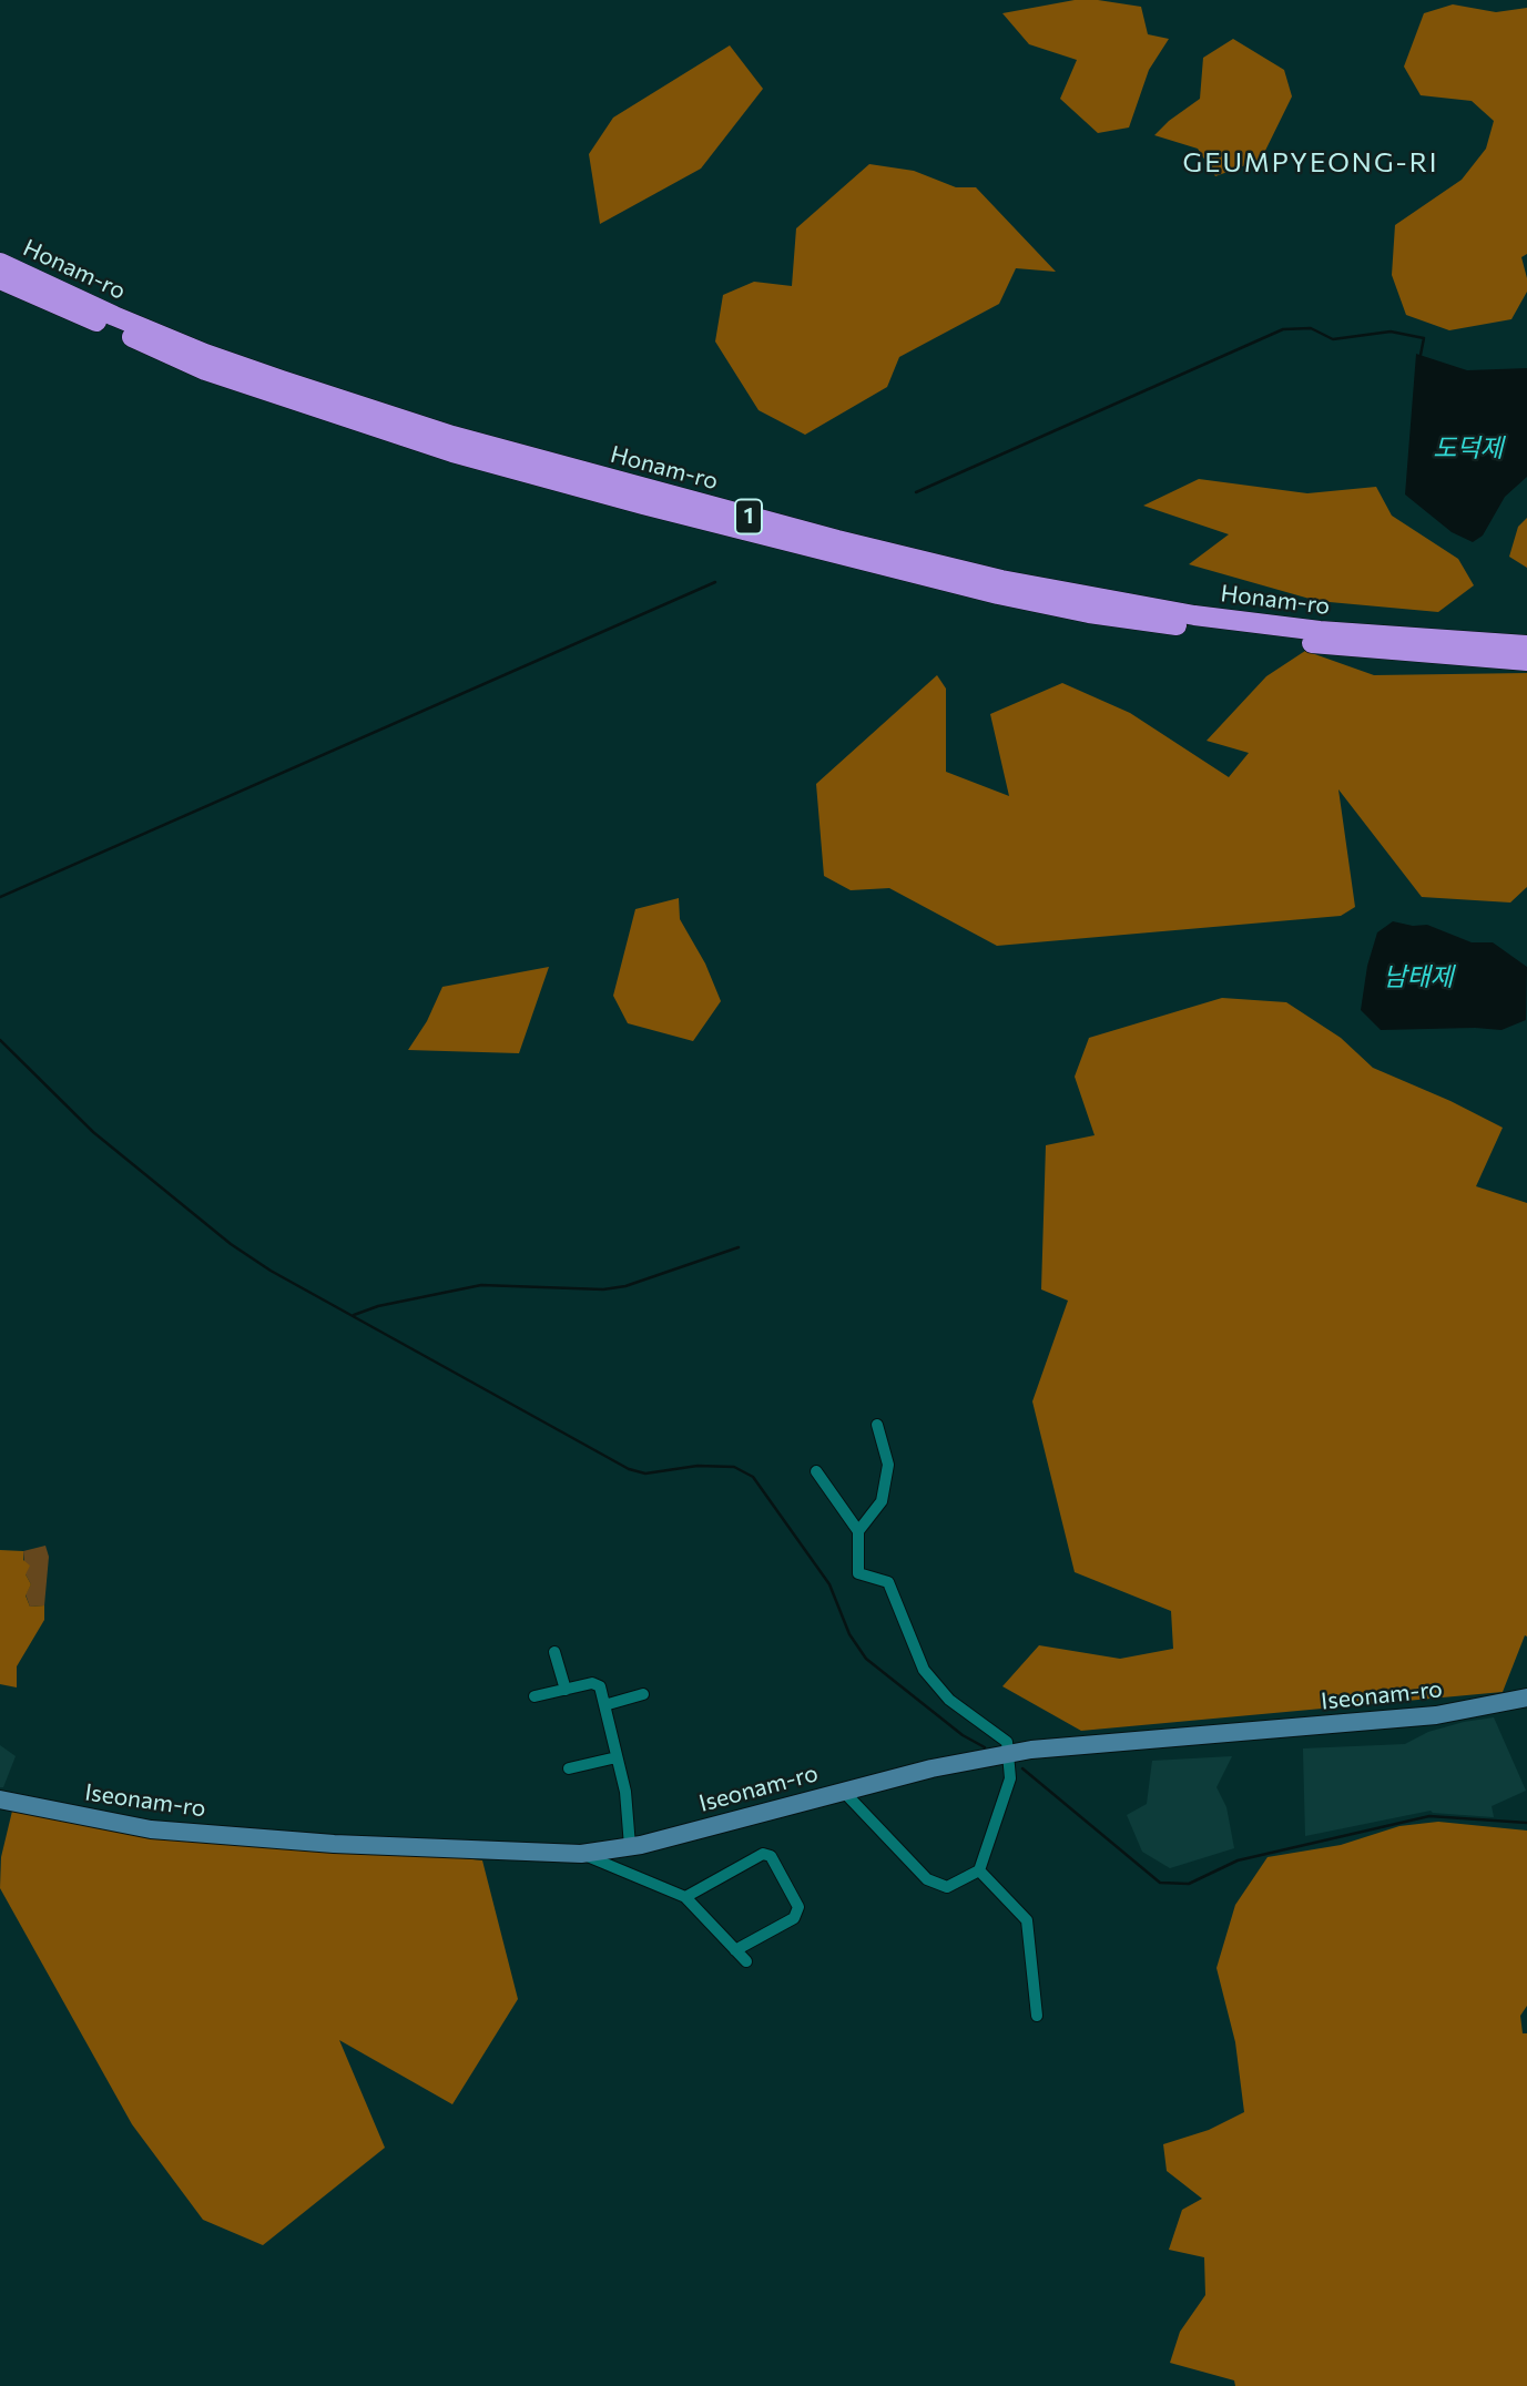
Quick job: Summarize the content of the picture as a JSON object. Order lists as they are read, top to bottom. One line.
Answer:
{"streets":{"highway":["Honam-ro","1"],"main road":["Iseonam-ro"]},"districts":["GEUMPYEONG-RI"],"water":["도덕제","남태제"]}
